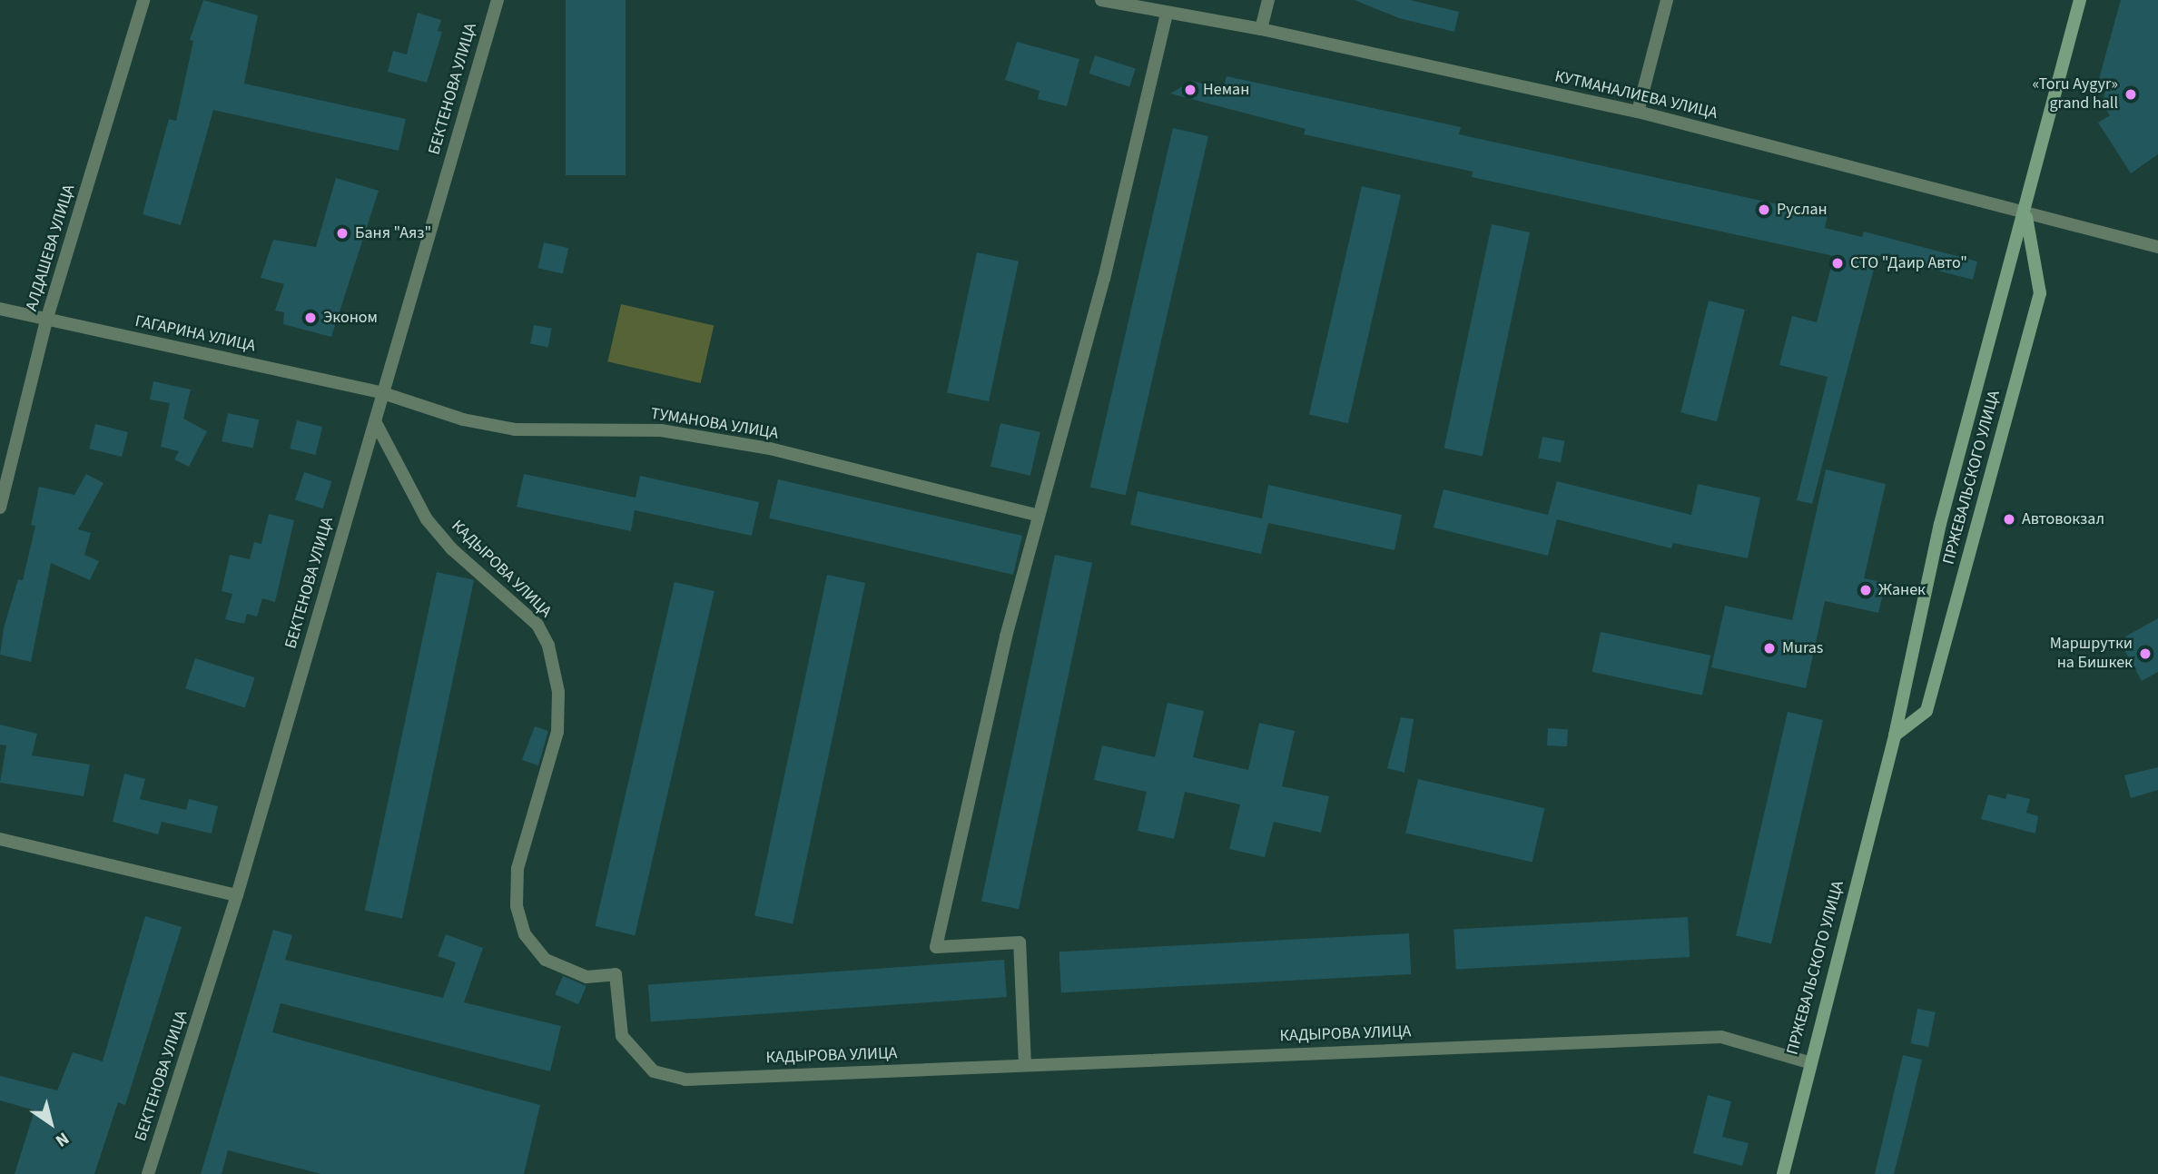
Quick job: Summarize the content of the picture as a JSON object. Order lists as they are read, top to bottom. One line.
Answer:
{"streets":{"main road":["ПРЖЕВАЛЬСКОГО УЛИЦА"],"street":["БЕКТЕНОВА УЛИЦА","КУТМАНАЛИЕВА УЛИЦА","АЛДАШЕВА УЛИЦА","ГАГАРИНА УЛИЦА","ТУМАНОВА УЛИЦА","КАДЫРОВА УЛИЦА"]},"crossings":[["БЕКТЕНОВА УЛИЦА","ГАГАРИНА УЛИЦА"],["БЕКТЕНОВА УЛИЦА","ТУМАНОВА УЛИЦА"],["БЕКТЕНОВА УЛИЦА","КАДЫРОВА УЛИЦА"],["КУТМАНАЛИЕВА УЛИЦА","ПРЖЕВАЛЬСКОГО УЛИЦА"],["АЛДАШЕВА УЛИЦА","ГАГАРИНА УЛИЦА"],["ГАГАРИНА УЛИЦА","ТУМАНОВА УЛИЦА"],["ПРЖЕВАЛЬСКОГО УЛИЦА","КАДЫРОВА УЛИЦА"]],"places":["Неман","«Toru Aygyr» grand hall","Руслан","Баня \"Аяз\"","СТО \"Даир Авто\"","Эконом","Автовокзал","Жанек","Muras","Маршрутки на Бишкек"],"north":"bottom right"}
